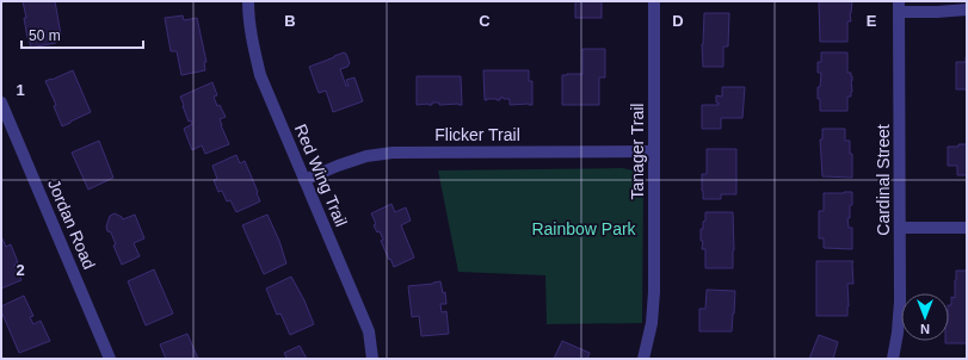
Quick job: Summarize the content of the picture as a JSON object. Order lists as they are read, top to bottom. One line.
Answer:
{"streets":{"street":["Flicker Trail","Tanager Trail","Red Wing Trail","Cardinal Street","Jordan Road"]},"crossings":[["Flicker Trail","Tanager Trail"],["Flicker Trail","Red Wing Trail"]],"parks":["Rainbow Park"],"scale_bar":"50 m","north":"bottom","grid":{"columns":["B","C","D","E"],"rows":["1","2"]}}
